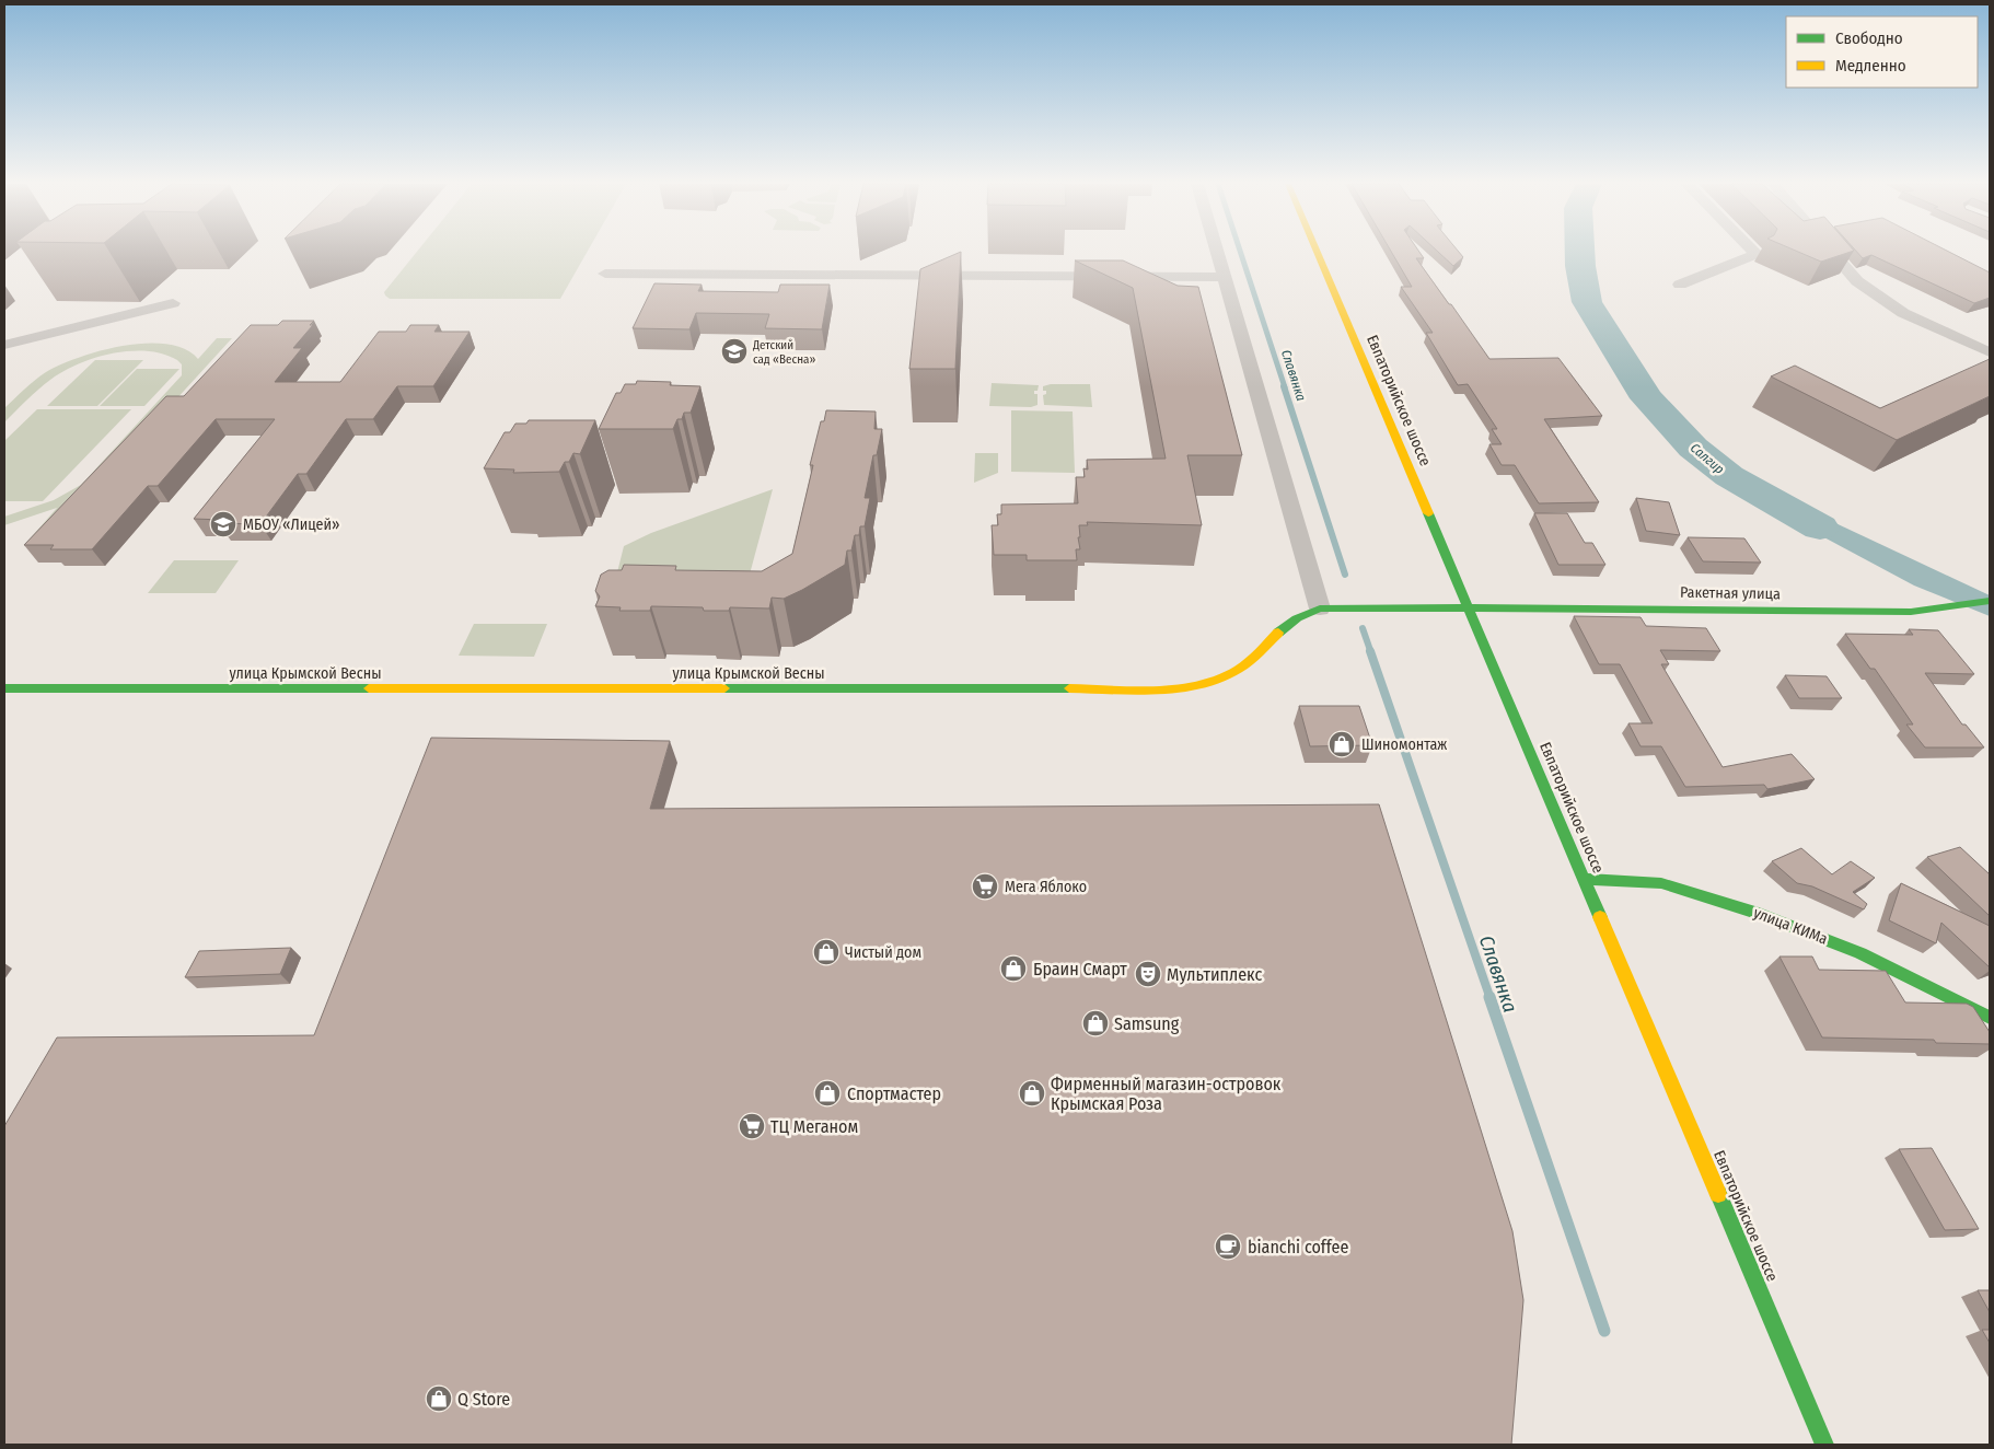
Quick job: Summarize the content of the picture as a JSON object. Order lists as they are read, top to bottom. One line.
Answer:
{"streets":{"main road":["Евпаторийское шоссе","Ракетная улица","улица Крымской Весны","улица КИМа"]},"crossings":[["Евпаторийское шоссе","Ракетная улица"],["Евпаторийское шоссе","улица Крымской Весны"],["Евпаторийское шоссе","улица КИМа"],["Ракетная улица","улица Крымской Весны"]],"water":["Славянка","Салгир"],"places":{"school or university":["Детский сад «Весна»","МБОУ «Лицей»"],"shop":["Шиномонтаж","Чистый дом","Браин Смарт","Samsung","Спортмастер","Фирменный магазин-островок Крымская Роза","Q Store"],"supermarket":["Мега Яблоко","ТЦ Меганом"],"theatre":["Мультиплекс"],"cafe":["bianchi coffee"]},"legend":["Свободно","Медленно"]}
